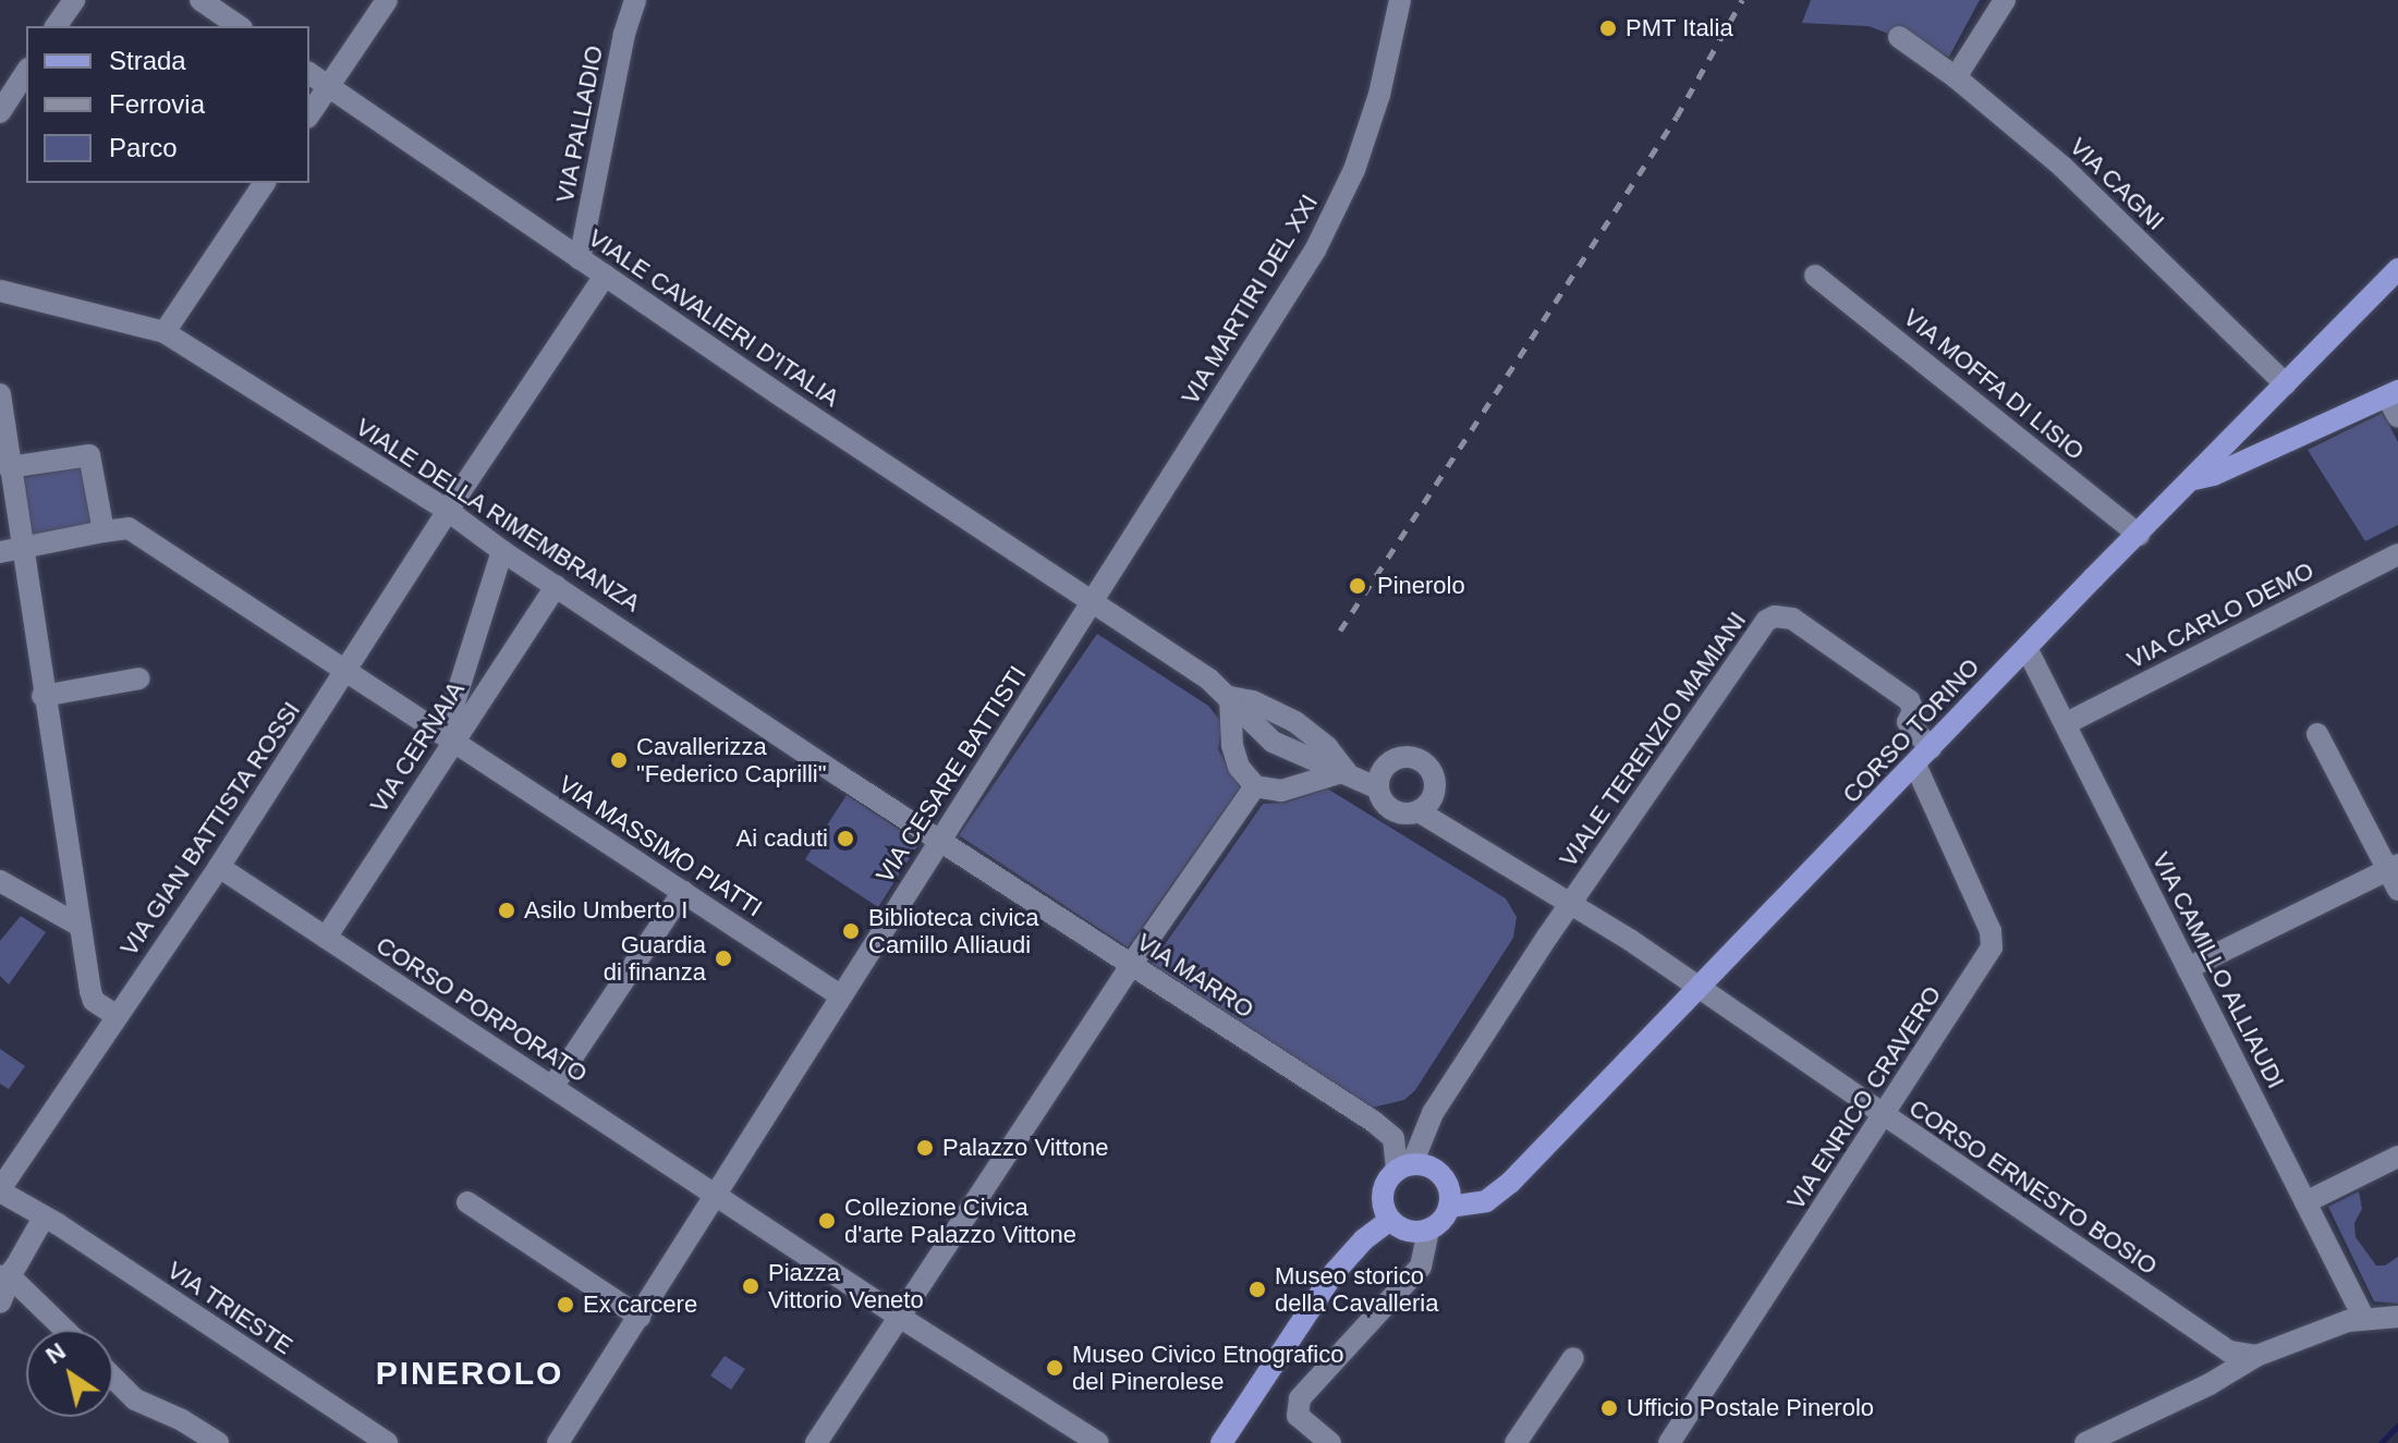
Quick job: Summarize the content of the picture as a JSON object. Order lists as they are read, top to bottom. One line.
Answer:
{"streets":{"main road":["CORSO TORINO"],"street":["VIA PALLADIO","VIA CAGNI","VIA MARTIRI DEL XXI","VIALE CAVALIERI D'ITALIA","VIA MOFFA DI LISIO","VIALE DELLA RIMEMBRANZA","VIA CARLO DEMO","VIALE TERENZIO MAMIANI","VIA CERNAIA","VIA CESARE BATTISTI","VIA GIAN BATTISTA ROSSI","VIA MASSIMO PIATTI","VIA CAMILLO ALLIAUDI","VIA MARRO","CORSO PORPORATO","VIA ENRICO CRAVERO","CORSO ERNESTO BOSIO","VIA TRIESTE"]},"crossings":[["VIA PALLADIO","VIALE CAVALIERI D'ITALIA"],["VIA CAGNI","CORSO TORINO"],["VIA MARTIRI DEL XXI","VIALE CAVALIERI D'ITALIA"],["VIA MARTIRI DEL XXI","VIA CESARE BATTISTI"],["VIALE CAVALIERI D'ITALIA","VIA CESARE BATTISTI"],["VIALE CAVALIERI D'ITALIA","VIA GIAN BATTISTA ROSSI"],["VIALE CAVALIERI D'ITALIA","CORSO ERNESTO BOSIO"],["VIA MOFFA DI LISIO","CORSO TORINO"],["VIALE DELLA RIMEMBRANZA","VIA CERNAIA"],["VIALE DELLA RIMEMBRANZA","VIA CESARE BATTISTI"],["VIALE DELLA RIMEMBRANZA","VIA GIAN BATTISTA ROSSI"],["VIALE DELLA RIMEMBRANZA","VIA MARRO"],["VIA CARLO DEMO","VIA CAMILLO ALLIAUDI"],["CORSO TORINO","VIALE TERENZIO MAMIANI"],["CORSO TORINO","VIA CAMILLO ALLIAUDI"],["CORSO TORINO","VIA MARRO"],["CORSO TORINO","VIA ENRICO CRAVERO"],["CORSO TORINO","CORSO ERNESTO BOSIO"],["VIALE TERENZIO MAMIANI","CORSO ERNESTO BOSIO"],["VIA CERNAIA","VIA MASSIMO PIATTI"],["VIA CERNAIA","CORSO PORPORATO"],["VIA CESARE BATTISTI","VIA MASSIMO PIATTI"],["VIA CESARE BATTISTI","VIA MARRO"],["VIA CESARE BATTISTI","CORSO PORPORATO"],["VIA GIAN BATTISTA ROSSI","VIA MASSIMO PIATTI"],["VIA GIAN BATTISTA ROSSI","CORSO PORPORATO"],["VIA GIAN BATTISTA ROSSI","VIA TRIESTE"],["VIA ENRICO CRAVERO","CORSO ERNESTO BOSIO"]],"districts":["PINEROLO"],"places":["PMT Italia","Pinerolo","Cavallerizza \"Federico Caprilli\"","Ai caduti","Asilo Umberto I","Biblioteca civica Camillo Alliaudi","Guardia di finanza","Palazzo Vittone","Collezione Civica d'arte Palazzo Vittone","Piazza Vittorio Veneto","Museo storico della Cavalleria","Ex carcere","Museo Civico Etnografico del Pinerolese","Ufficio Postale Pinerolo"],"legend":["Strada","Ferrovia","Parco"],"north":"top left"}
